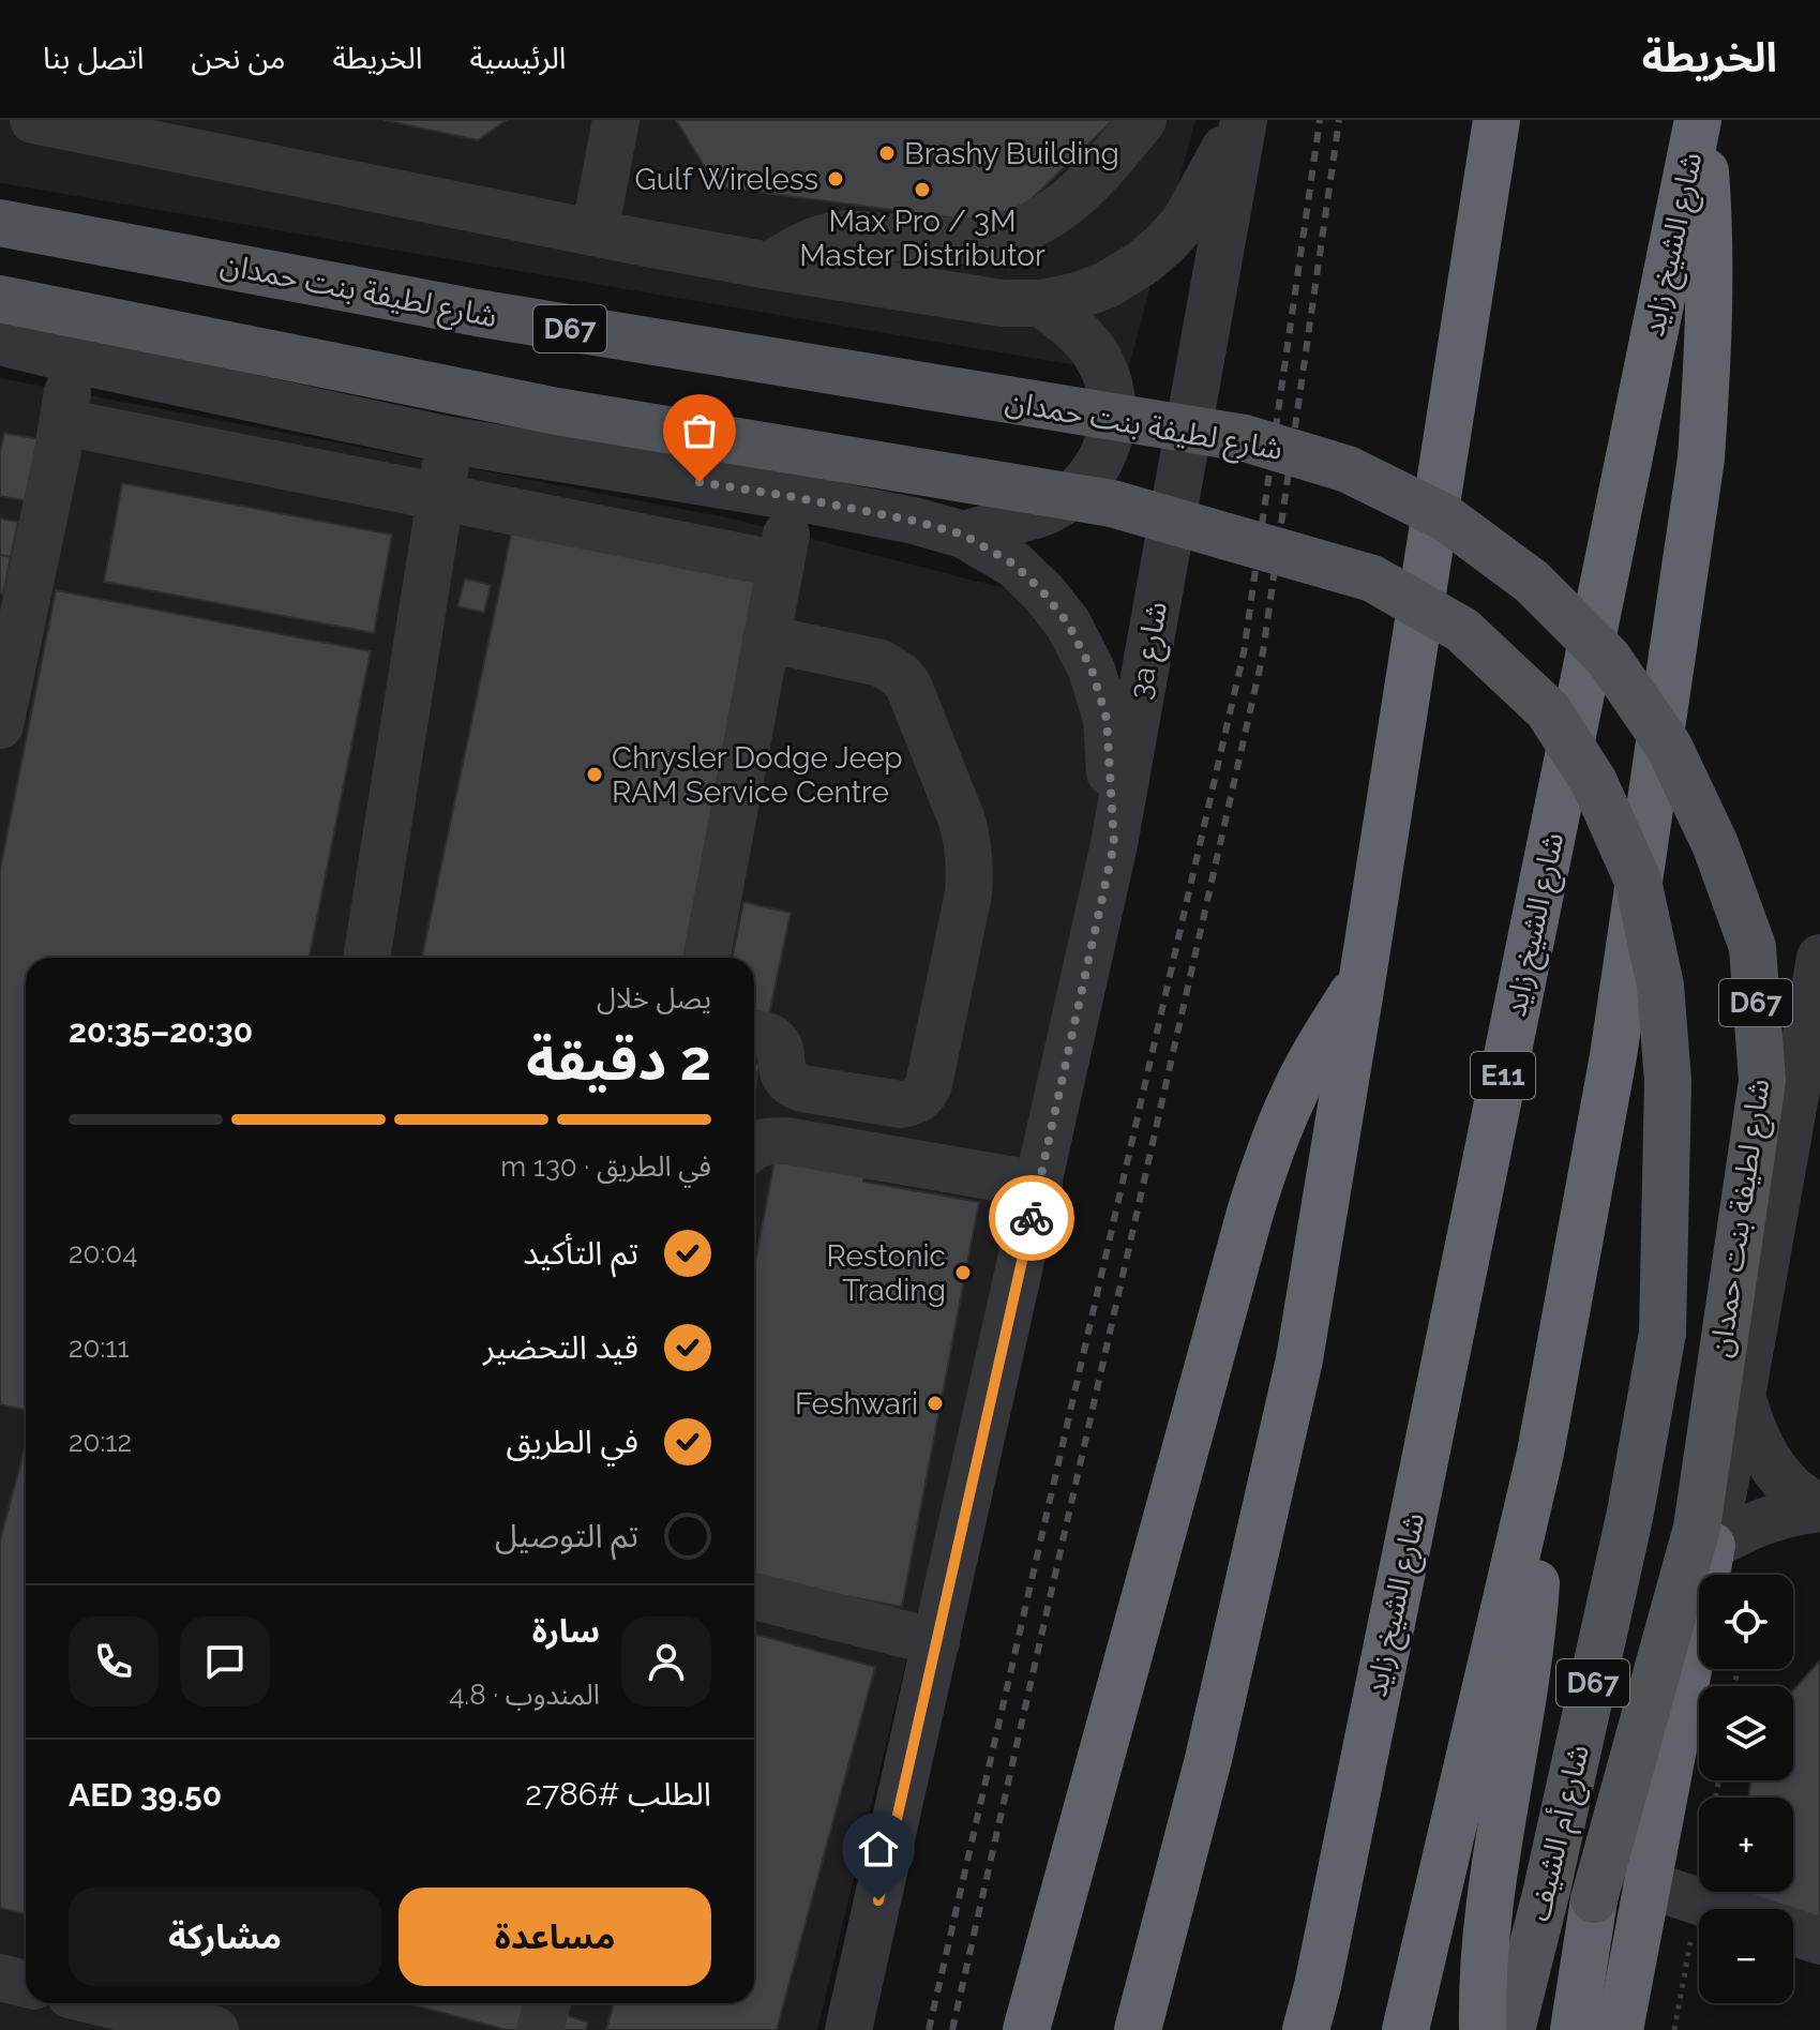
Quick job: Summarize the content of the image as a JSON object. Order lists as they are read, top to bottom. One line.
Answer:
{"streets":{"highway":["شارع الشيخ زايد","E11"],"main road":["شارع لطيفة بنت حمدان","D67","شارع أم الشيف"],"street":["3a شارع"]},"crossings":[["شارع لطيفة بنت حمدان","D67"],["شارع لطيفة بنت حمدان","3a شارع"],["شارع لطيفة بنت حمدان","شارع أم الشيف"]],"places":["Brashy Building","Gulf Wireless","Max Pro / 3M Master Distributor","Chrysler Dodge Jeep RAM Service Centre","Restonic Trading","Feshwari"],"page":{"header":"الخريطة","nav":["الرئيسية","الخريطة","من نحن","اتصل بنا"],"heading":["2 دقيقة","يصل خلال","20:30–20:35"],"panel":["سارة","المندوب · 4.8","الطلب #2786","AED 39.50"],"bar":"في الطريق · 130 m","list":[["تم التأكيد","20:04"],["قيد التحضير","20:11"],["في الطريق","20:12"],"تم التوصيل"],"map_buttons":["+","−"],"buttons":["مساعدة","مشاركة"]}}
